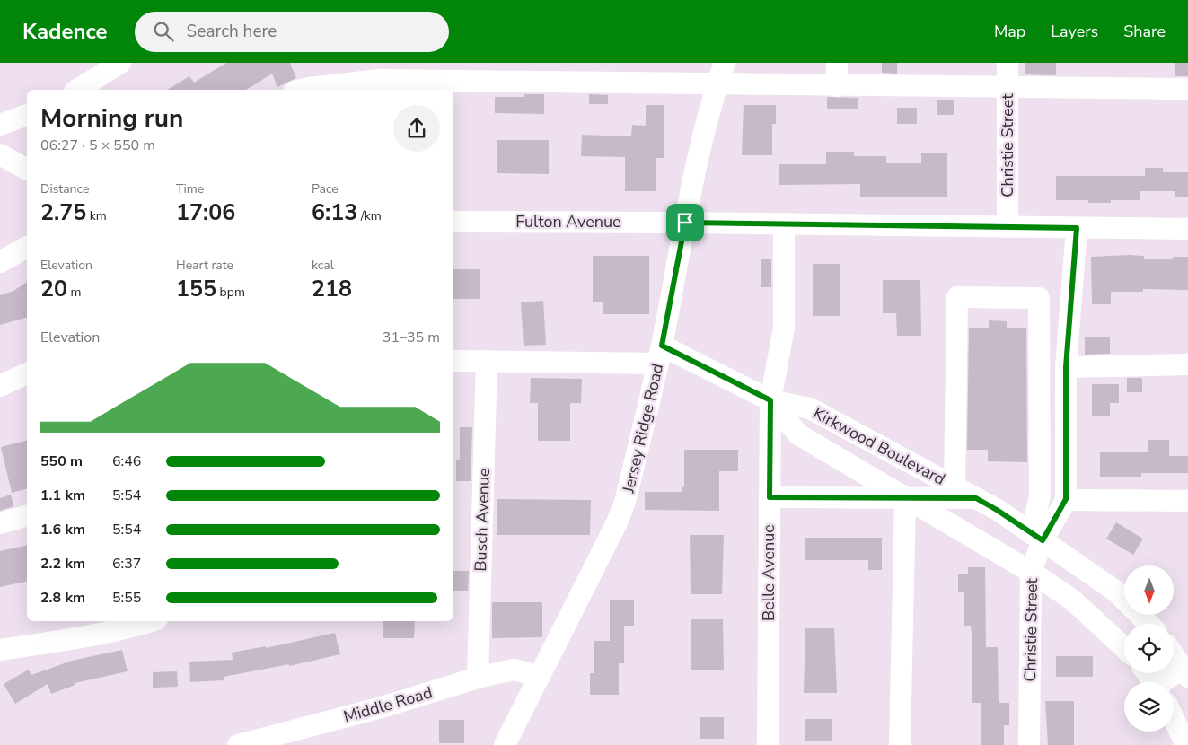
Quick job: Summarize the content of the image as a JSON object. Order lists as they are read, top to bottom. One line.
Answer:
{"streets":{"street":["Christie Street","Fulton Avenue","Jersey Ridge Road","Kirkwood Boulevard","Busch Avenue","Belle Avenue","Middle Road"]},"crossings":[["Christie Street","Fulton Avenue"],["Christie Street","Kirkwood Boulevard"],["Fulton Avenue","Jersey Ridge Road"],["Fulton Avenue","Belle Avenue"],["Jersey Ridge Road","Kirkwood Boulevard"],["Jersey Ridge Road","Middle Road"],["Kirkwood Boulevard","Belle Avenue"],["Busch Avenue","Middle Road"]],"north":"bottom","page":{"header":"Kadence","search":"Search here","nav":["Map","Layers","Share"],"heading":["Morning run","06:27 · 5 × 550 m"],"stats":[["Distance","2.75 km"],["Time","17:06"],["Pace","6:13 /km"],["Elevation","20 m"],["Heart rate","155 bpm"],["kcal","218"]],"chart":["Elevation","31–35 m"],"list":[{"name":"550 m","note":"6:46"},{"name":"1.1 km","note":"5:54"},{"name":"1.6 km","note":"5:54"},{"name":"2.2 km","note":"6:37"},{"name":"2.8 km","note":"5:55"}]}}
